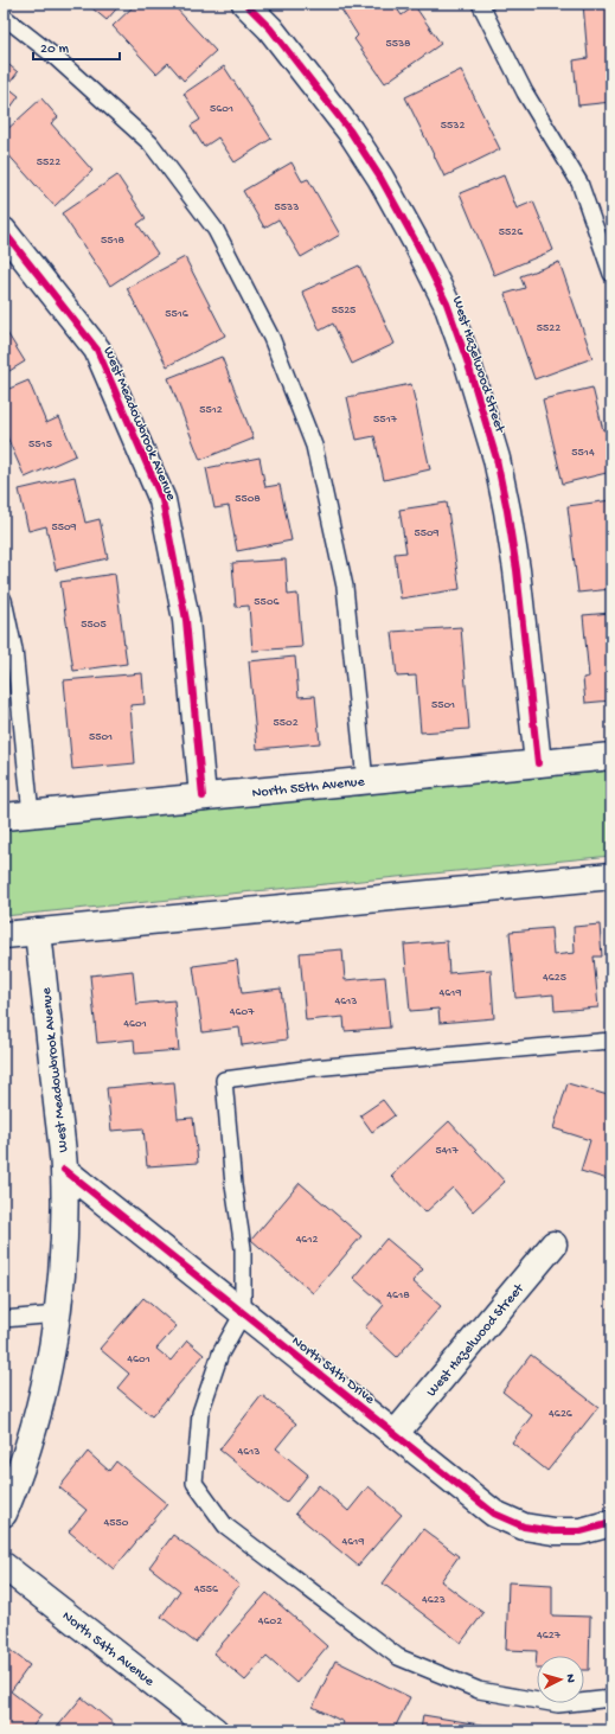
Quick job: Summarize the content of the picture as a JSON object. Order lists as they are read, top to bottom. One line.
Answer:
{"streets":{"street":["West Hazelwood Street","West Meadowbrook Avenue","North 55th Avenue","North 54th Drive","North 54th Avenue"]},"crossings":[["West Hazelwood Street","North 55th Avenue"],["West Hazelwood Street","North 54th Drive"],["West Meadowbrook Avenue","North 55th Avenue"],["West Meadowbrook Avenue","North 54th Drive"]],"house_numbers":["5538","5601","5532","5522","5533","5526","5518","5525","5516","5522","5512","5517","5515","5514","5508","5509","5509","5506","5505","5501","5502","5501","4625","4619","4613","4607","4601","5417","4612","4618","4601","4626","4613","4550","4619","4556","4623","4602","4627"],"scale_bar":"20 m","north":"right"}
